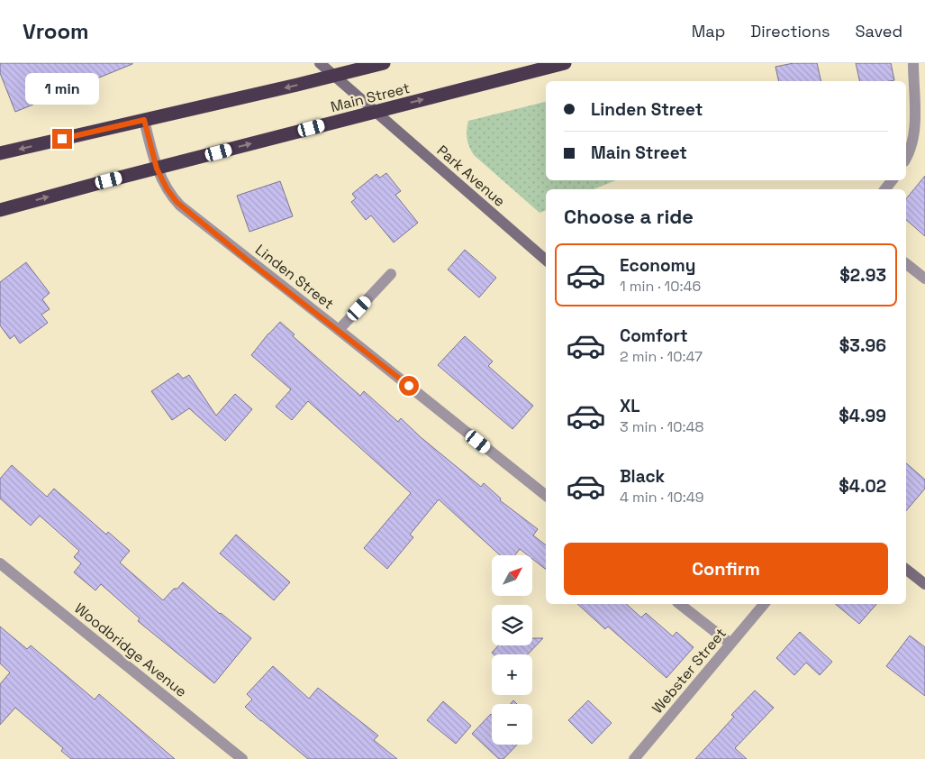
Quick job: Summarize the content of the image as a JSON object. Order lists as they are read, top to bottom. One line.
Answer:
{"streets":{"highway":["Main Street"],"street":["Park Avenue","Linden Street","Woodbridge Avenue","Webster Street"]},"crossings":[["Main Street","Park Avenue"],["Main Street","Linden Street"]],"north":"top right","page":{"header":"Vroom","nav":["Map","Directions","Saved"],"bubble":"1 min","banner":["Linden Street","Main Street"],"heading":"Choose a ride","list":[{"name":"Economy","note":"1 min · 10:46","value":"$2.93"},{"name":"Comfort","note":"2 min · 10:47","value":"$3.96"},{"name":"XL","note":"3 min · 10:48","value":"$4.99"},{"name":"Black","note":"4 min · 10:49","value":"$4.02"}],"buttons":"Confirm","map_buttons":["+","−"]}}
